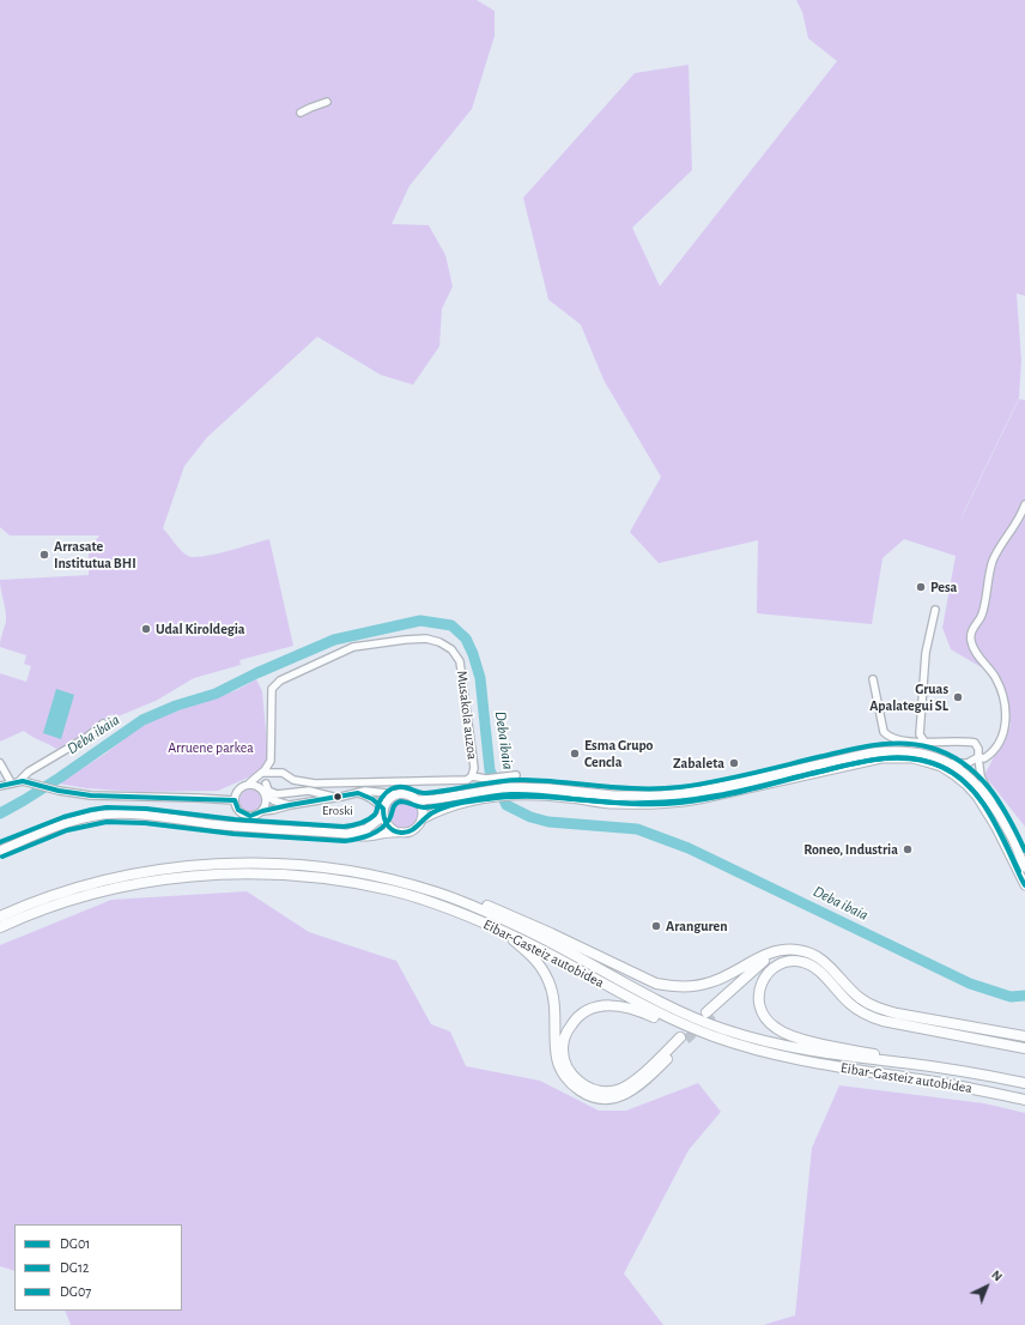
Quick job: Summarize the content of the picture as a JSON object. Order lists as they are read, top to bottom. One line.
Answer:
{"streets":{"highway":["Eibar-Gasteiz autobidea"],"street":["Musakola auzoa"]},"water":["Deba ibaia"],"parks":["Arruene parkea"],"places":["Arrasate Institutua BHI","Pesa","Udal Kiroldegia","Gruas Apalategui SL","Esma Grupo Cencla","Zabaleta","Eroski","Roneo, Industria","Aranguren"],"lines":["transit line DG07","transit line DG12","transit line DG01"],"legend":["DG01","DG12","DG07"],"north":"top right"}
